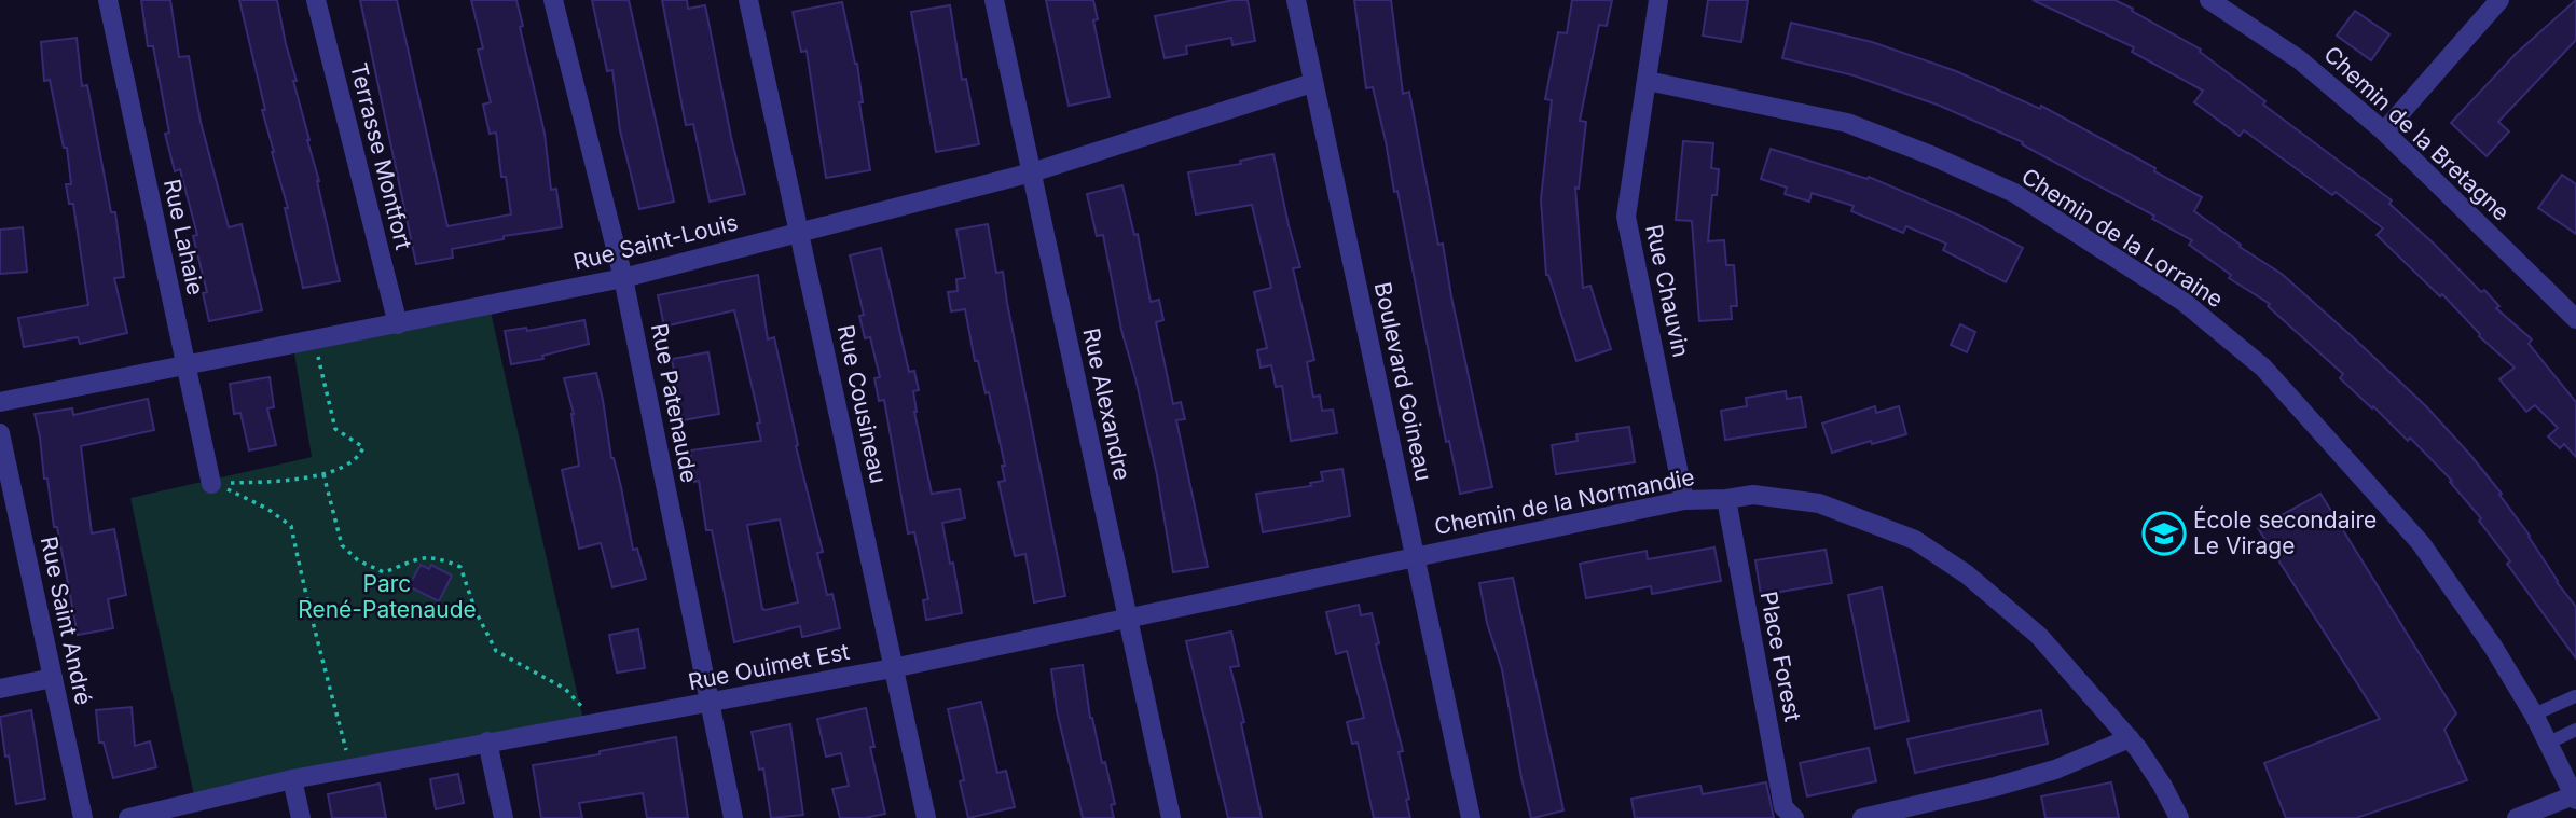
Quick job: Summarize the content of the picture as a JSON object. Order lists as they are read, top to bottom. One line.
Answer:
{"streets":{"street":["Chemin de la Bretagne","Terrasse Montfort","Rue Lahaie","Chemin de la Lorraine","Rue Saint-Louis","Rue Chauvin","Boulevard Goineau","Rue Patenaude","Rue Cousineau","Rue Alexandre","Chemin de la Normandie","Rue Saint André","Place Forest","Rue Ouimet Est"]},"crossings":[["Terrasse Montfort","Rue Saint-Louis"],["Rue Lahaie","Rue Saint-Louis"],["Chemin de la Lorraine","Rue Chauvin"],["Rue Saint-Louis","Boulevard Goineau"],["Rue Saint-Louis","Rue Patenaude"],["Rue Saint-Louis","Rue Cousineau"],["Rue Saint-Louis","Rue Alexandre"],["Rue Chauvin","Chemin de la Normandie"],["Boulevard Goineau","Chemin de la Normandie"],["Boulevard Goineau","Rue Ouimet Est"],["Rue Patenaude","Rue Ouimet Est"],["Rue Cousineau","Rue Ouimet Est"],["Rue Alexandre","Rue Ouimet Est"],["Chemin de la Normandie","Place Forest"],["Chemin de la Normandie","Rue Ouimet Est"]],"parks":["Parc René-Patenaude"],"places":{"school or university":["École secondaire Le Virage"]}}
